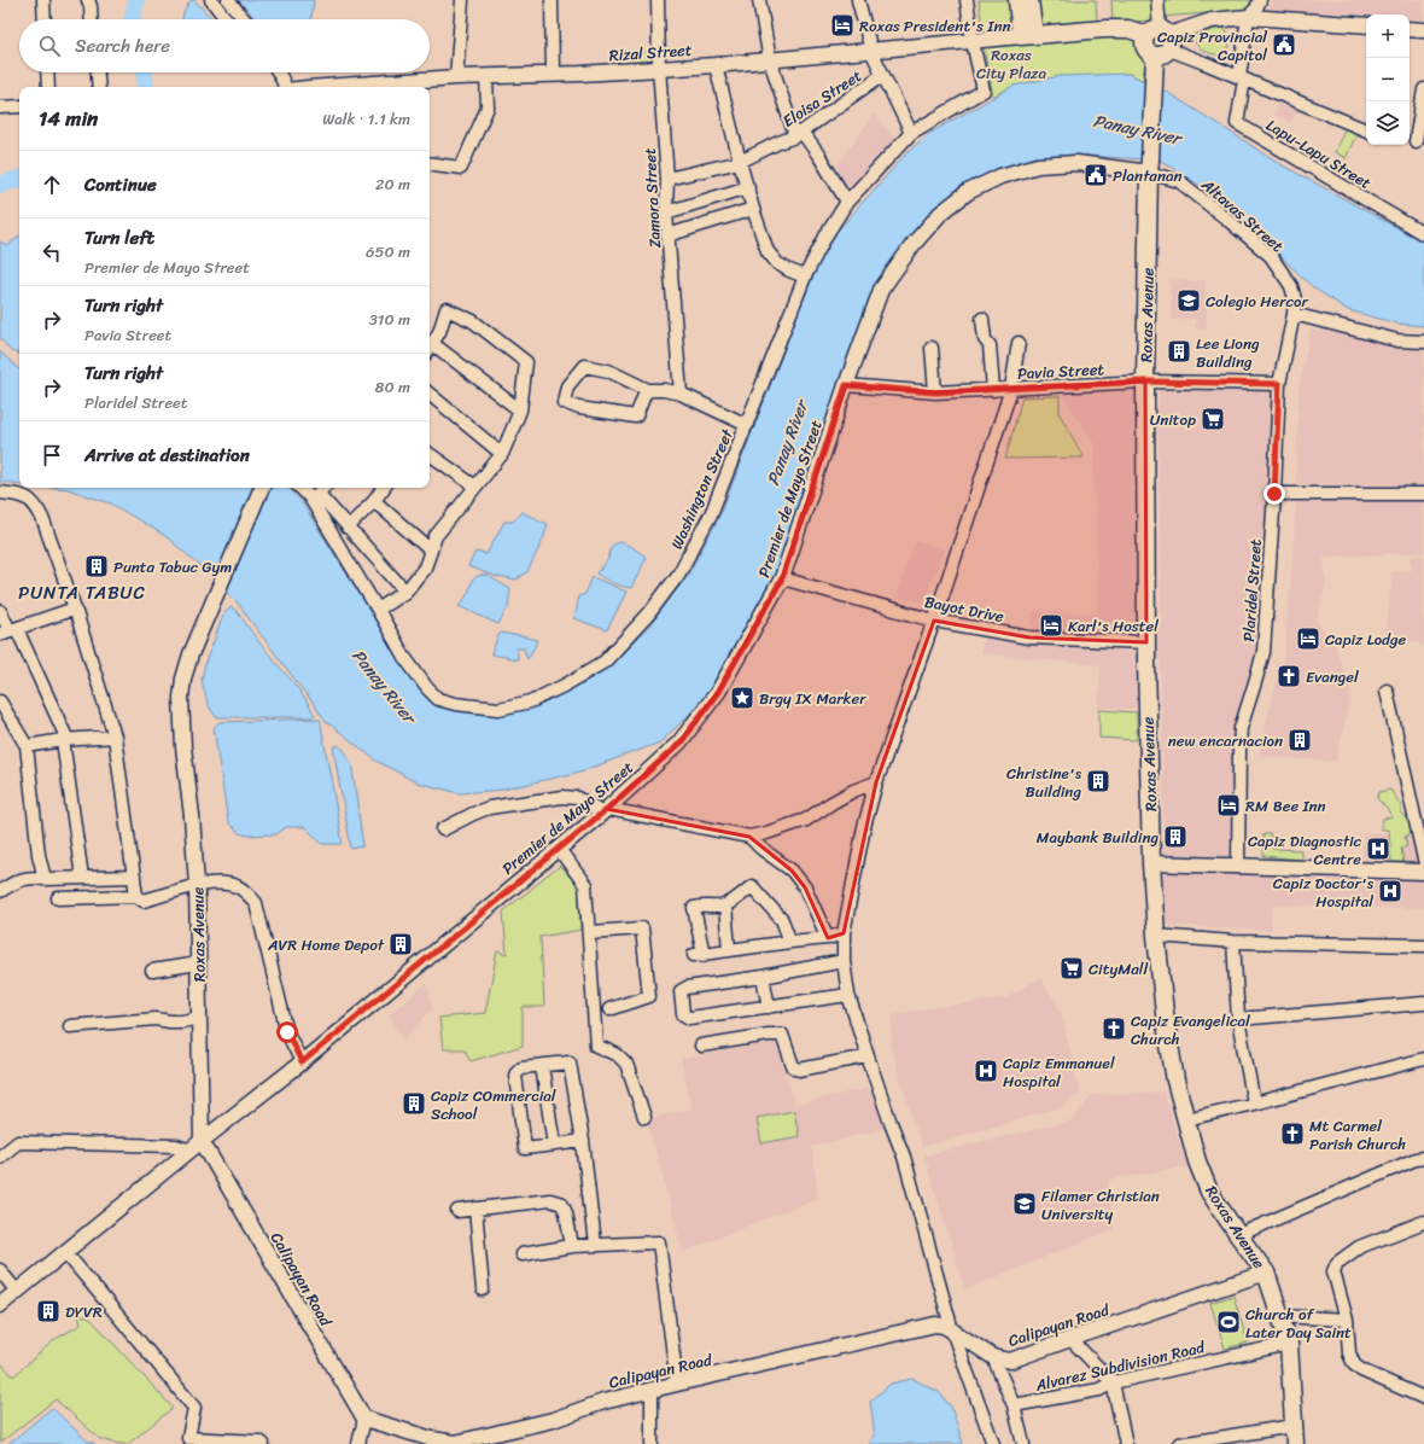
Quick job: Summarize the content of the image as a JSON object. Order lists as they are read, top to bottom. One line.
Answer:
{"streets":{"highway":["Roxas Avenue"],"main road":["Rizal Street","Premier de Mayo Street","Calipayan Road"],"street":["Eloisa Street","Lapu-Lapu Street","Zamora Street","Altavas Street","Pavia Street","Washington Street","Plaridel Street","Bayot Drive","Alvarez Subdivision Road"]},"crossings":[["Rizal Street","Zamora Street"],["Rizal Street","Washington Street"],["Eloisa Street","Zamora Street"],["Altavas Street","Roxas Avenue"],["Altavas Street","Premier de Mayo Street"],["Altavas Street","Plaridel Street"],["Roxas Avenue","Pavia Street"],["Roxas Avenue","Premier de Mayo Street"],["Roxas Avenue","Bayot Drive"],["Roxas Avenue","Calipayan Road"],["Roxas Avenue","Alvarez Subdivision Road"],["Pavia Street","Premier de Mayo Street"],["Pavia Street","Plaridel Street"],["Premier de Mayo Street","Bayot Drive"],["Premier de Mayo Street","Calipayan Road"]],"districts":["PUNTA TABUC"],"water":["Panay River"],"parks":["Roxas City Plaza"],"places":{"hotel":["Roxas President's Inn","Karl's Hostel","Capiz Lodge","RM Bee Inn"],"public building":["Capiz Provincial Capitol","Plantanan"],"school or university":["Colegio Hercor","Filamer Christian University"],"building":["Lee Liong Building","Punta Tabuc Gym","new encarnacion","Christine's Building","Maybank Building","AVR Home Depot","Capiz COmmercial School","DYVR"],"supermarket":["Unitop","CityMall"],"church":["Evangel","Capiz Evangelical Church","Mt Carmel Parish Church"],"place":["Brgy IX Marker"],"hospital":["Capiz Diagnostic Centre","Capiz Doctor's Hospital","Capiz Emmanuel Hospital"],"sports":["Church of Later Day Saint"]},"page":{"map_buttons":["+","−"],"search":"Search here","heading":["14 min","Walk · 1.1 km"],"list":[["Continue","20 m"],["Turn left","Premier de Mayo Street","650 m"],["Turn right","Pavia Street","310 m"],["Turn right","Plaridel Street","80 m"],"Arrive at destination"]}}
